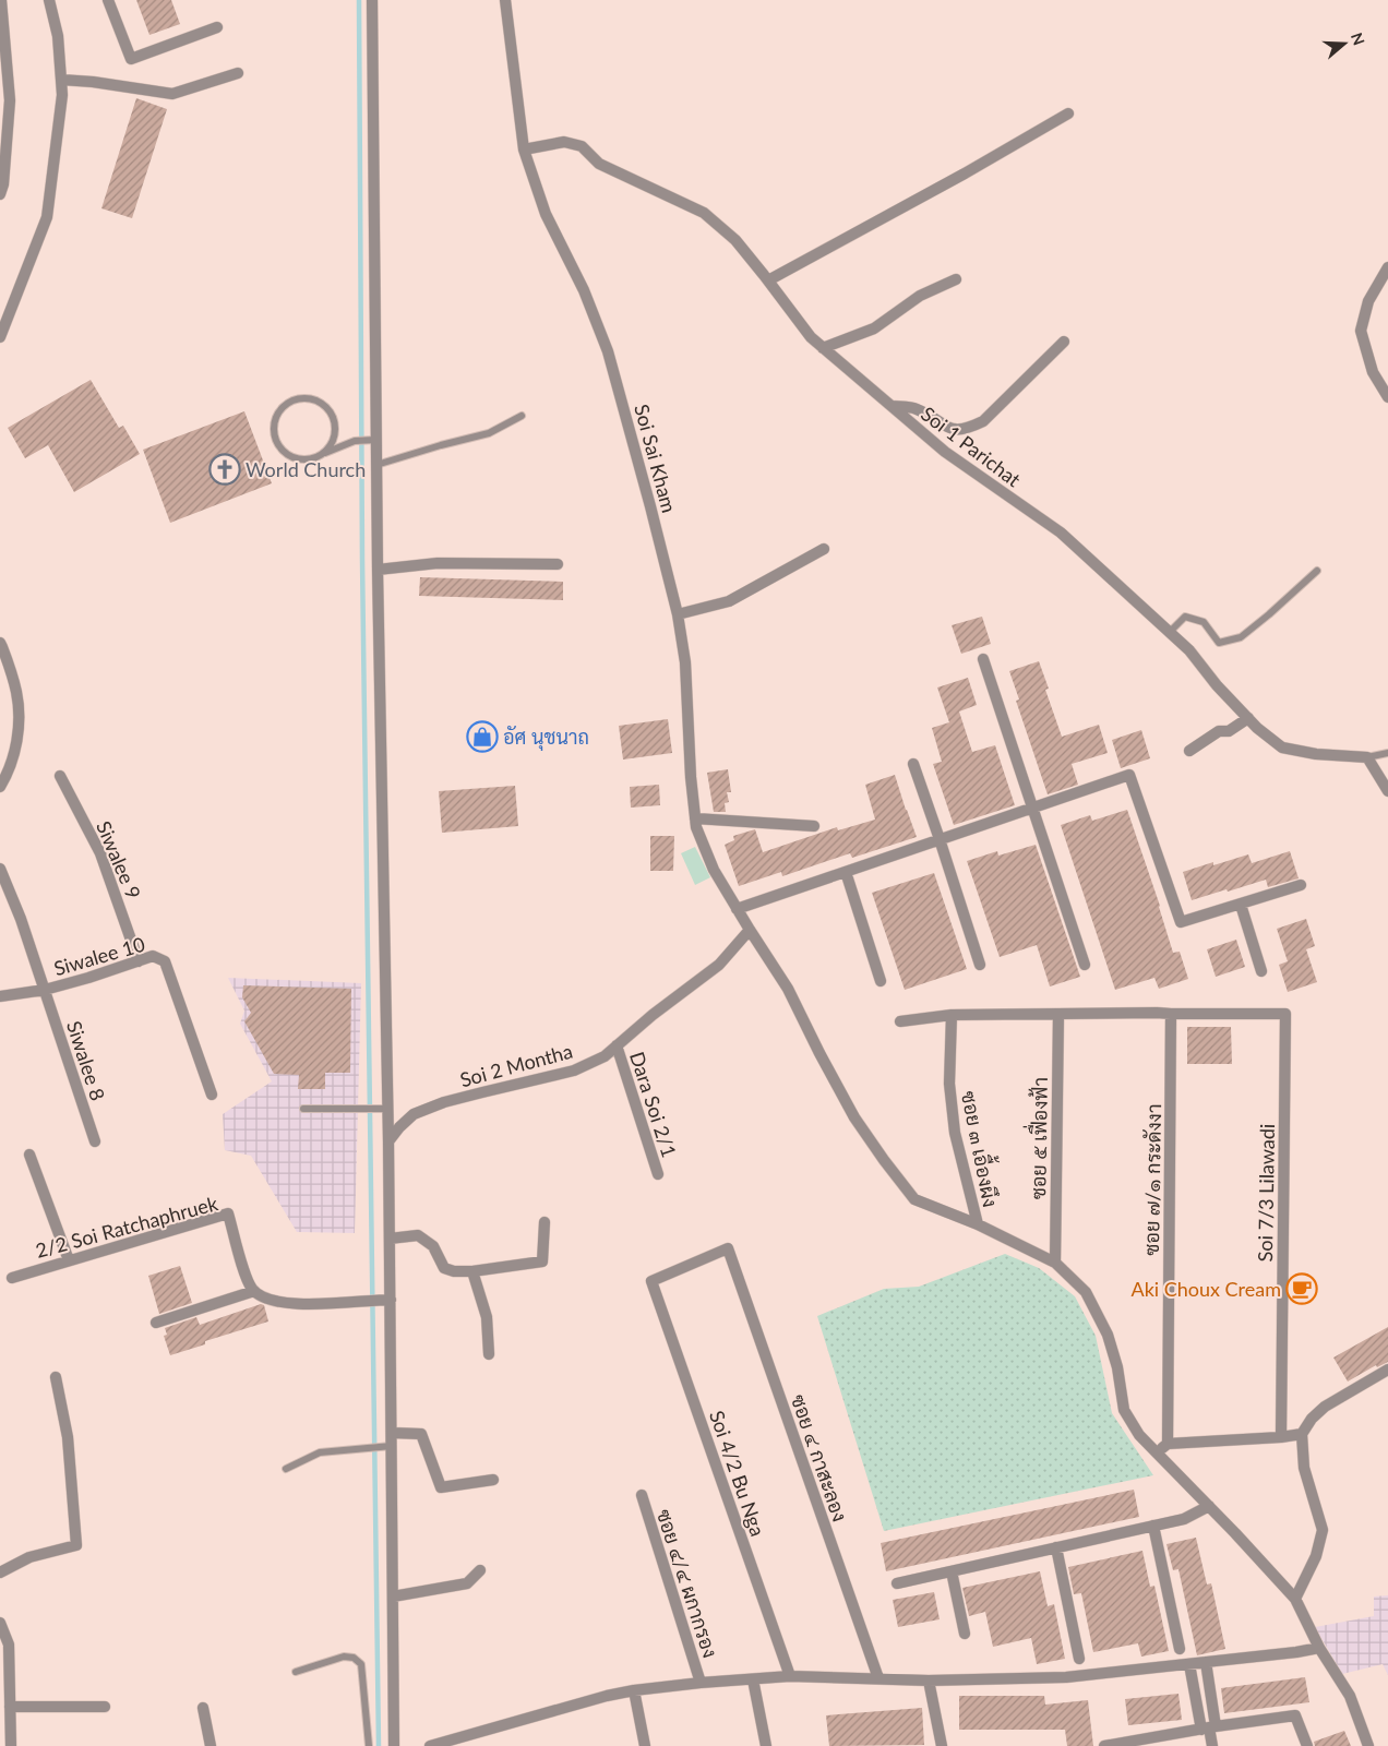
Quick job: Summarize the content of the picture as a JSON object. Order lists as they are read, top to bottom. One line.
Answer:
{"streets":{"street":["Soi 1 Parichat","Soi Sai Kham","Siwalee 9","Siwalee 10","Siwalee 8","Soi 2 Montha","Dara Soi 2/1","ซอย ๕ เฟื่องฟ้า","ซอย ๓ เอื้องผึง","ซอย ๗/๑ กระดังงา","Soi 7/3 Lilawadi","2/2 Soi Ratchaphruek","ซอย ๔ กาสะลอง","Soi 4/2 Bu Nga","ซอย ๔/๔ ผกากรอง"]},"crossings":[["Soi 1 Parichat","Soi Sai Kham"],["Soi Sai Kham","Soi 2 Montha"],["Soi Sai Kham","ซอย ๕ เฟื่องฟ้า"],["Soi Sai Kham","ซอย ๓ เอื้องผึง"],["Siwalee 9","Siwalee 10"],["Siwalee 10","Siwalee 8"],["Soi 2 Montha","Dara Soi 2/1"],["ซอย ๗/๑ กระดังงา","Soi 7/3 Lilawadi"],["ซอย ๔ กาสะลอง","Soi 4/2 Bu Nga"]],"places":{"church":["World Church"],"shop":["อัศ นุชนาถ"],"cafe":["Aki Choux Cream"]},"north":"right"}
